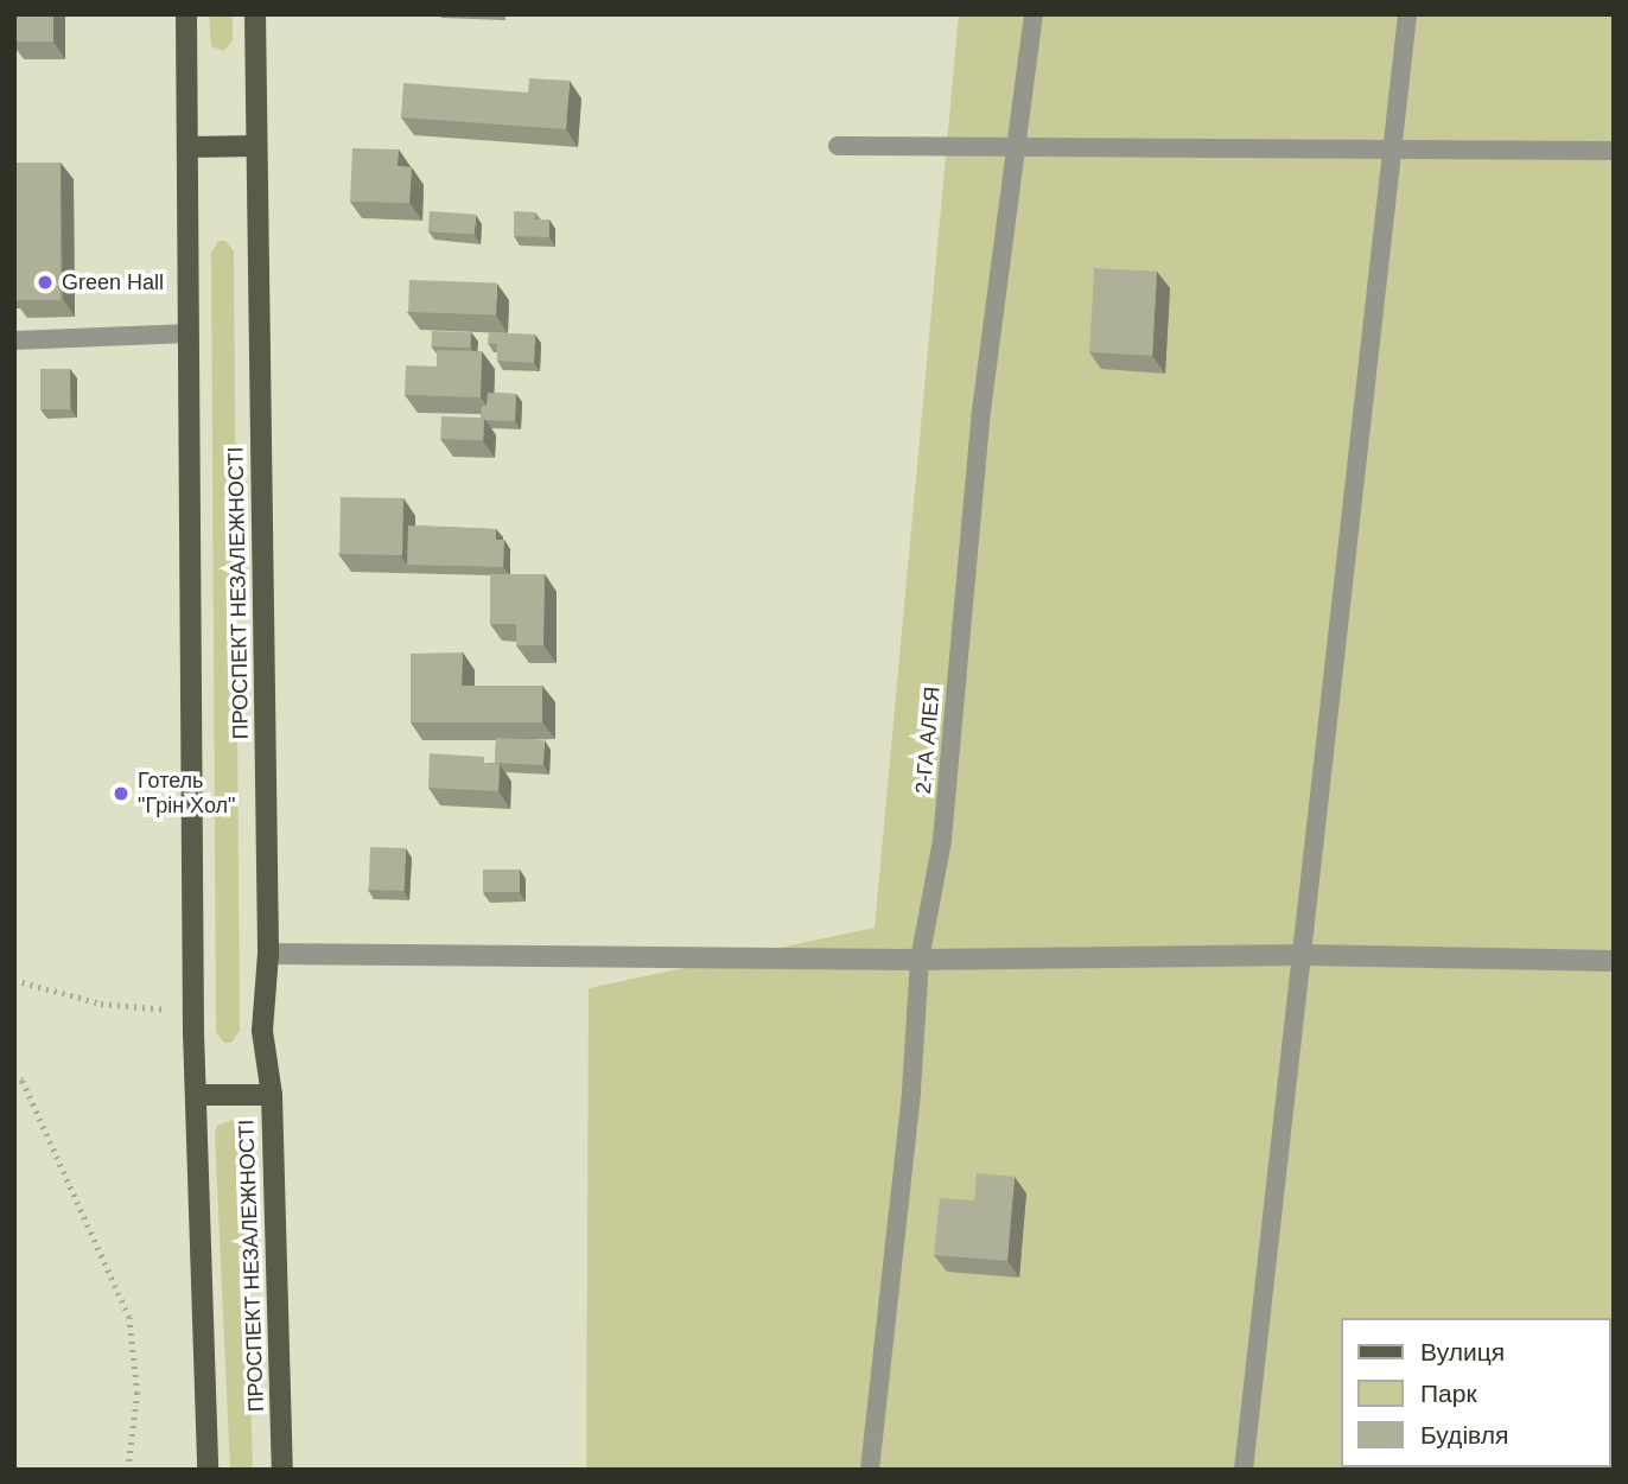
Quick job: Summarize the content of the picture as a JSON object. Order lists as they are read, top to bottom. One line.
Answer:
{"streets":{"main road":["ПРОСПЕКТ НЕЗАЛЕЖНОСТІ"],"lane":["2-ГА АЛЕЯ"]},"places":["Green Hall","Готель \"Грін Хол\""],"legend":["Вулиця","Парк","Будівля"]}
